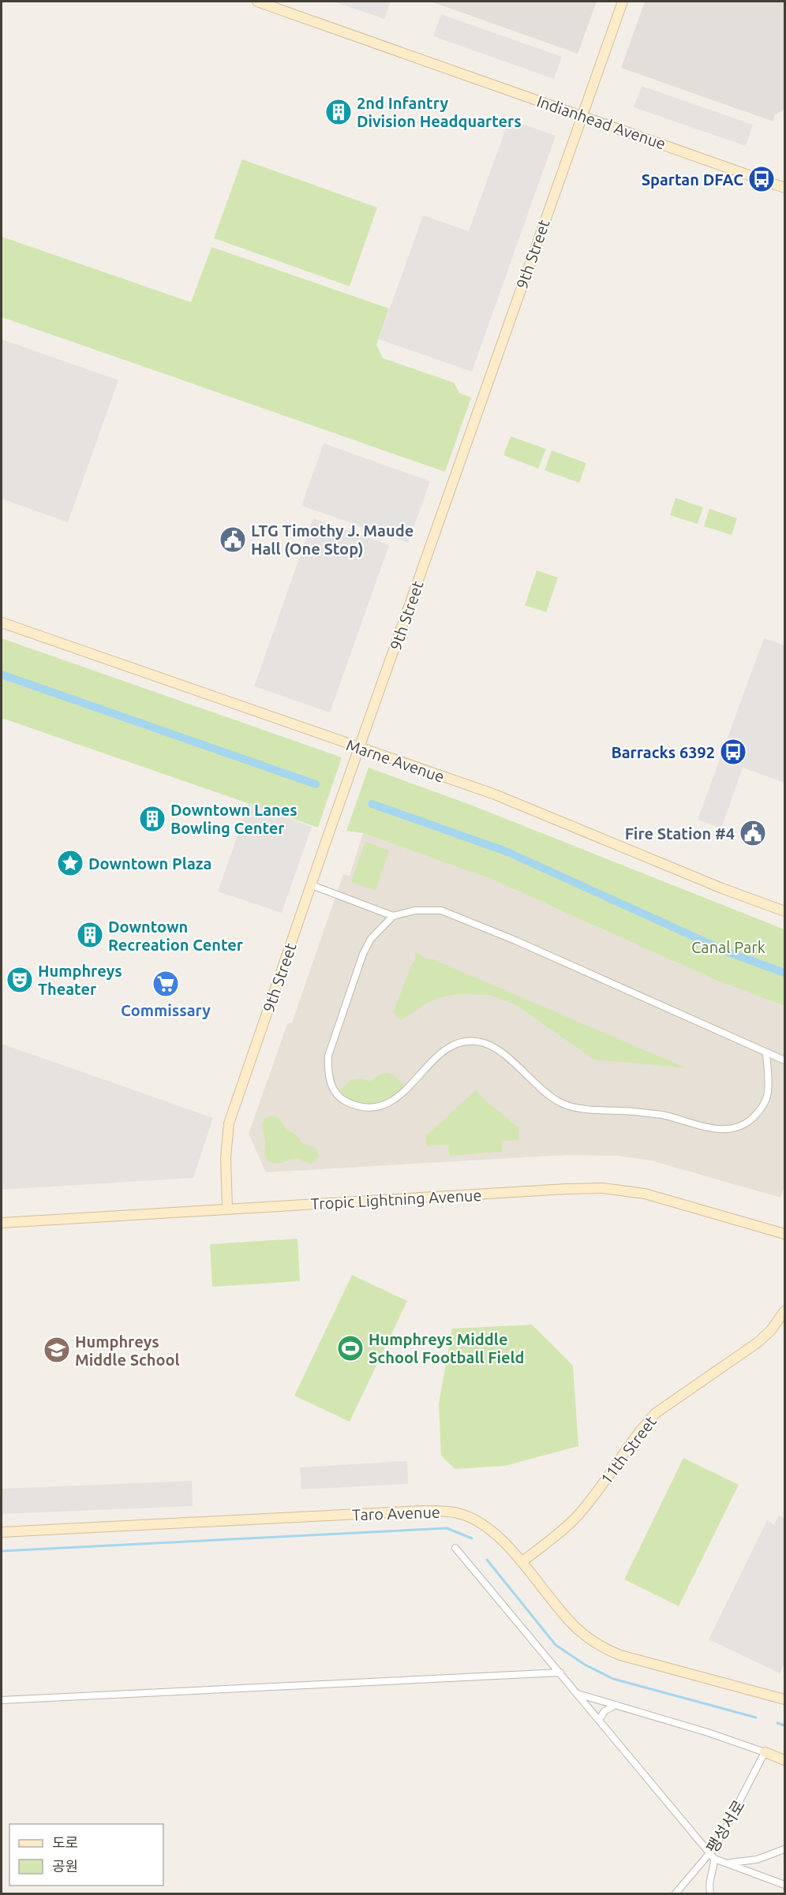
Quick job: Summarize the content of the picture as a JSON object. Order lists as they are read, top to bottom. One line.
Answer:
{"streets":{"street":["Indianhead Avenue","9th Street","Marne Avenue","Tropic Lightning Avenue","11th Street","Taro Avenue","팽성서로"]},"crossings":[["Indianhead Avenue","9th Street"],["9th Street","Marne Avenue"],["9th Street","Tropic Lightning Avenue"],["11th Street","Taro Avenue"]],"parks":["Canal Park"],"places":{"building":["2nd Infantry Division Headquarters","Downtown Lanes Bowling Center","Downtown Recreation Center"],"bus stop":["Spartan DFAC","Barracks 6392"],"public building":["LTG Timothy J. Maude Hall (One Stop)","Fire Station #4"],"place":["Downtown Plaza"],"theatre":["Humphreys Theater"],"supermarket":["Commissary"],"sports":["Humphreys Middle School Football Field"],"school or university":["Humphreys Middle School"]},"legend":["도로","공원"]}
